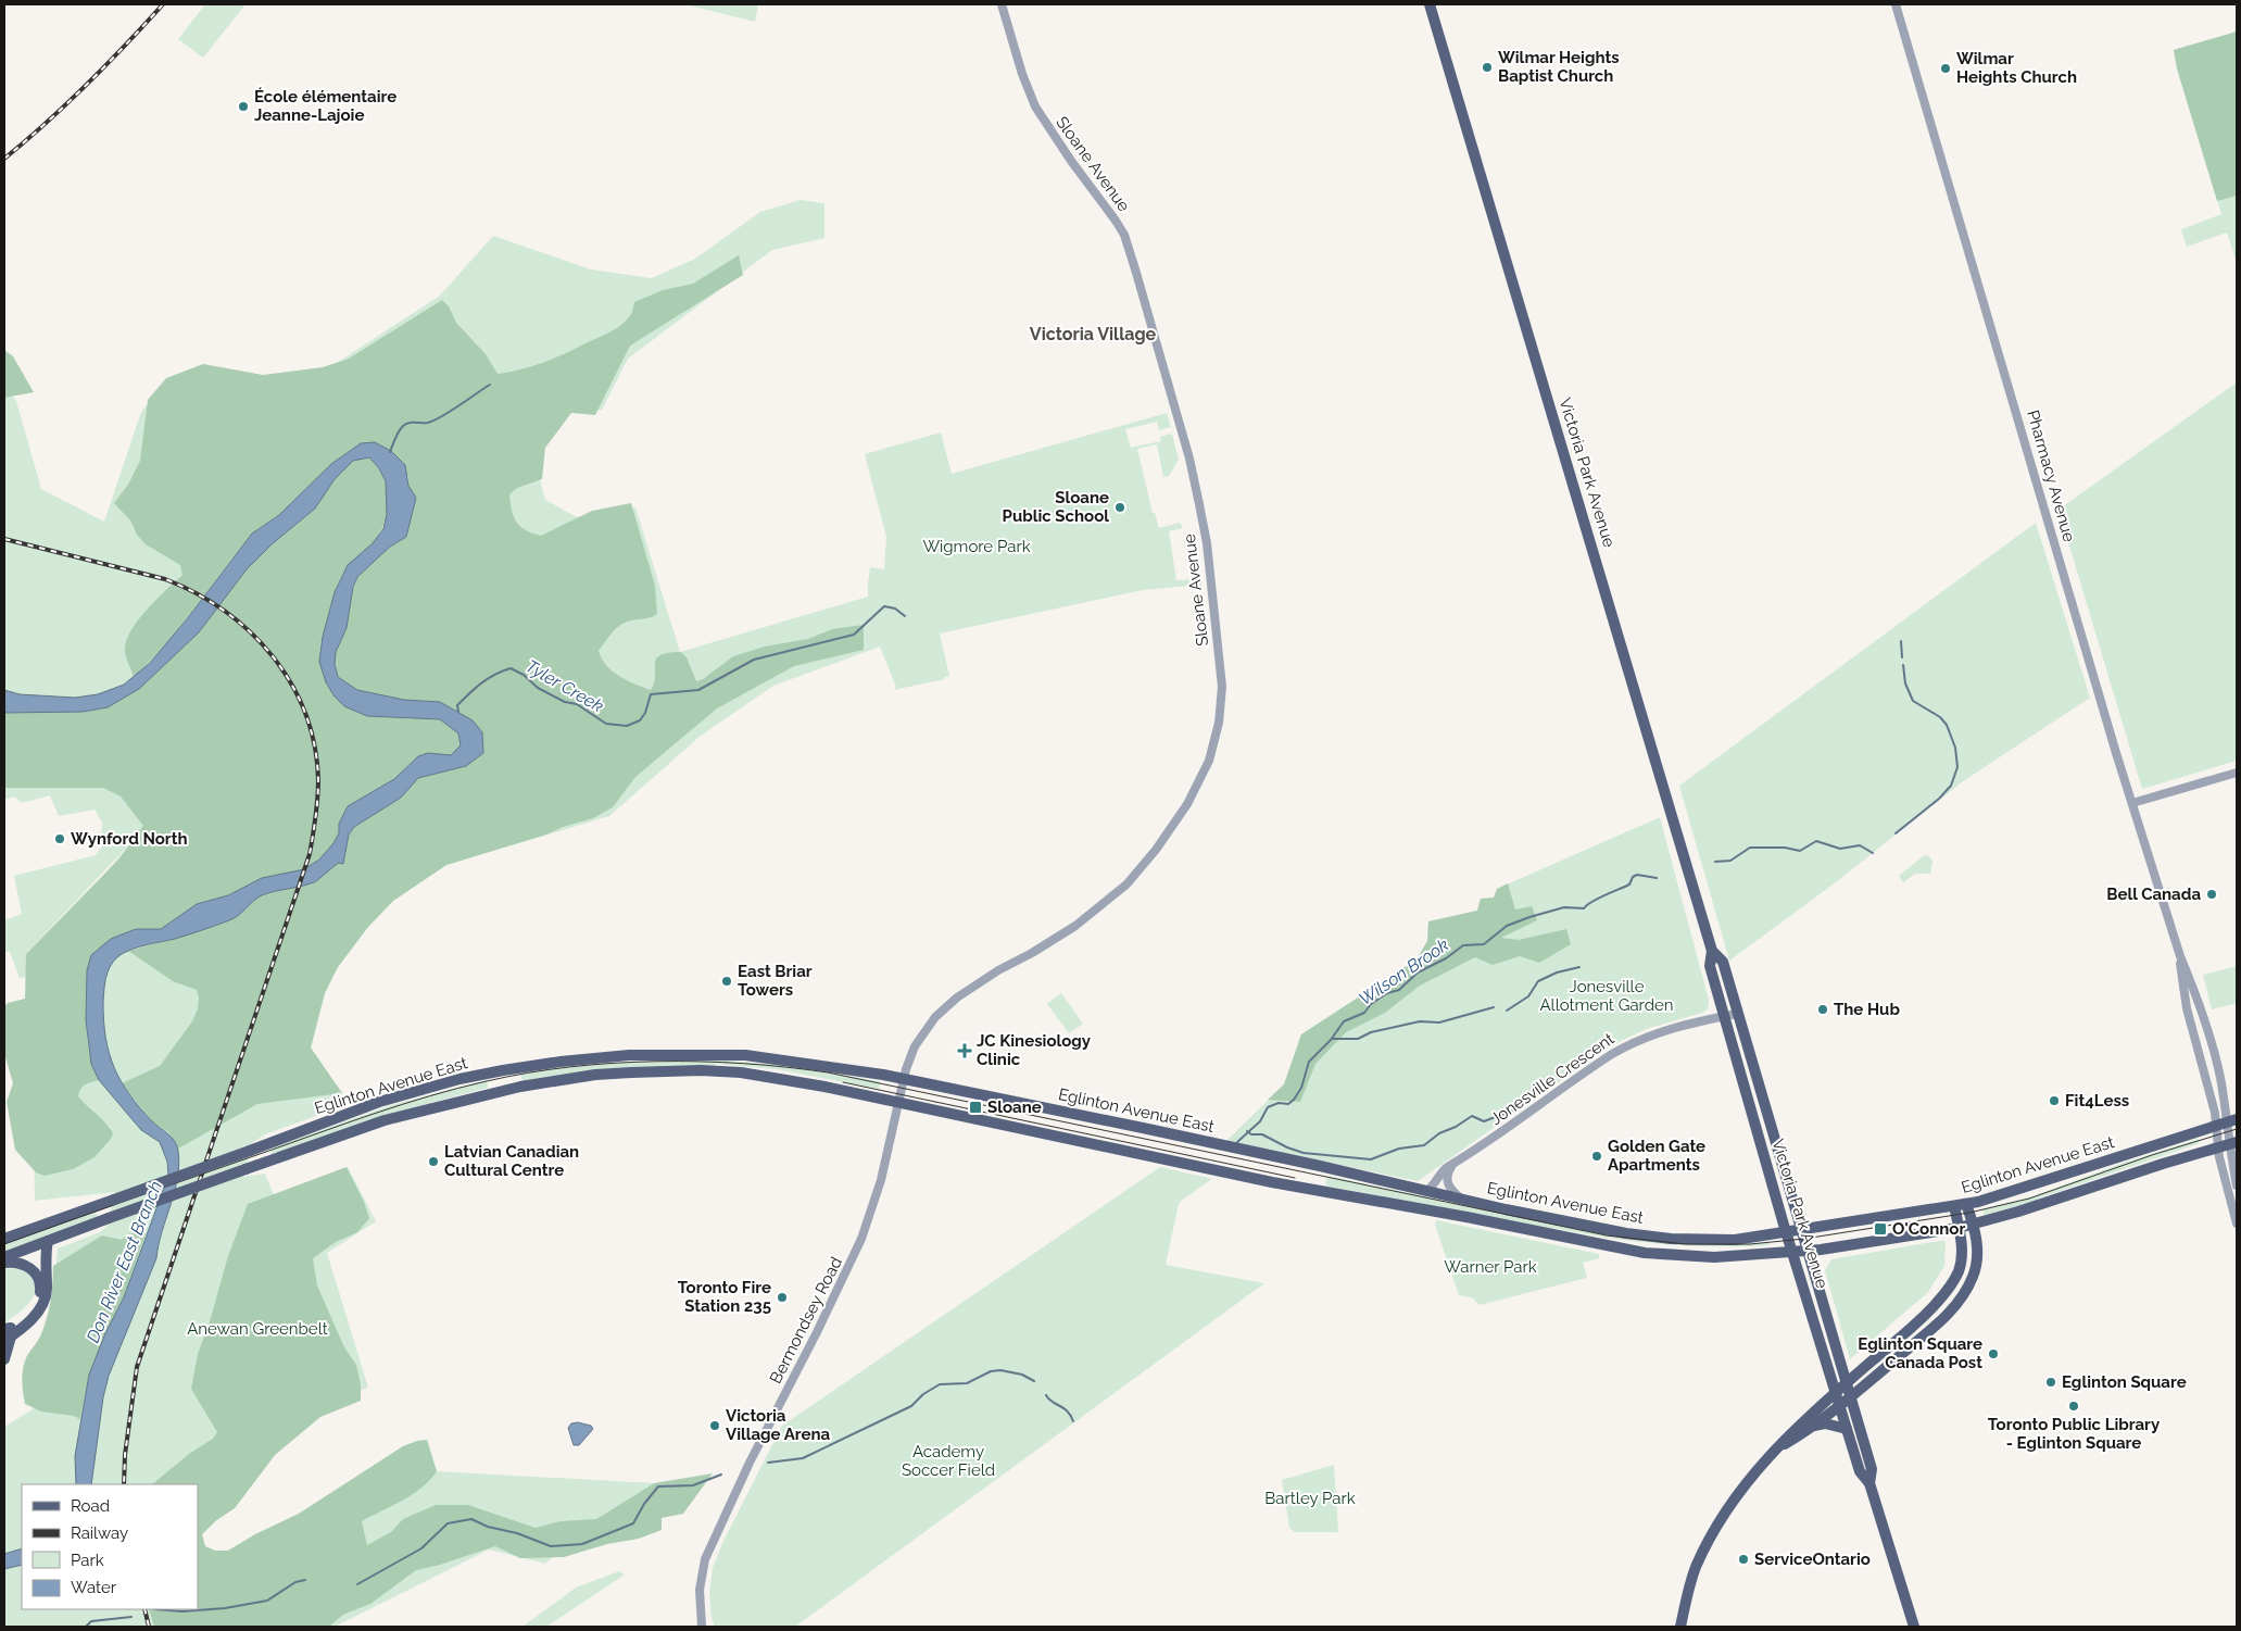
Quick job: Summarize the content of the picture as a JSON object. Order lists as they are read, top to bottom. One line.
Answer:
{"streets":{"main road":["Victoria Park Avenue","Eglinton Avenue East"],"street":["Sloane Avenue","Pharmacy Avenue","Jonesville Crescent","Bermondsey Road"]},"crossings":[["Sloane Avenue","Eglinton Avenue East"],["Sloane Avenue","Bermondsey Road"],["Victoria Park Avenue","Jonesville Crescent"],["Victoria Park Avenue","Eglinton Avenue East"],["Pharmacy Avenue","Eglinton Avenue East"],["Jonesville Crescent","Eglinton Avenue East"],["Eglinton Avenue East","Bermondsey Road"]],"districts":["Victoria Village"],"water":["Tyler Creek","Wilson Brook","Don River East Branch"],"parks":["Wigmore Park","Jonesville Allotment Garden","Warner Park","Anewan Greenbelt","Academy Soccer Field","Bartley Park"],"places":{"other":["Wilmar Heights Baptist Church","Wilmar Heights Church","École élémentaire Jeanne-Lajoie","Sloane Public School","Wynford North","Bell Canada","East Briar Towers","The Hub","Fit4Less","Golden Gate Apartments","Latvian Canadian Cultural Centre","Toronto Fire Station 235","Eglinton Square Canada Post","Eglinton Square","Toronto Public Library - Eglinton Square","Victoria Village Arena","ServiceOntario"],"health":["JC Kinesiology Clinic"],"transit":["Sloane","O'Connor"]},"legend":["Road","Railway","Park","Water"]}
